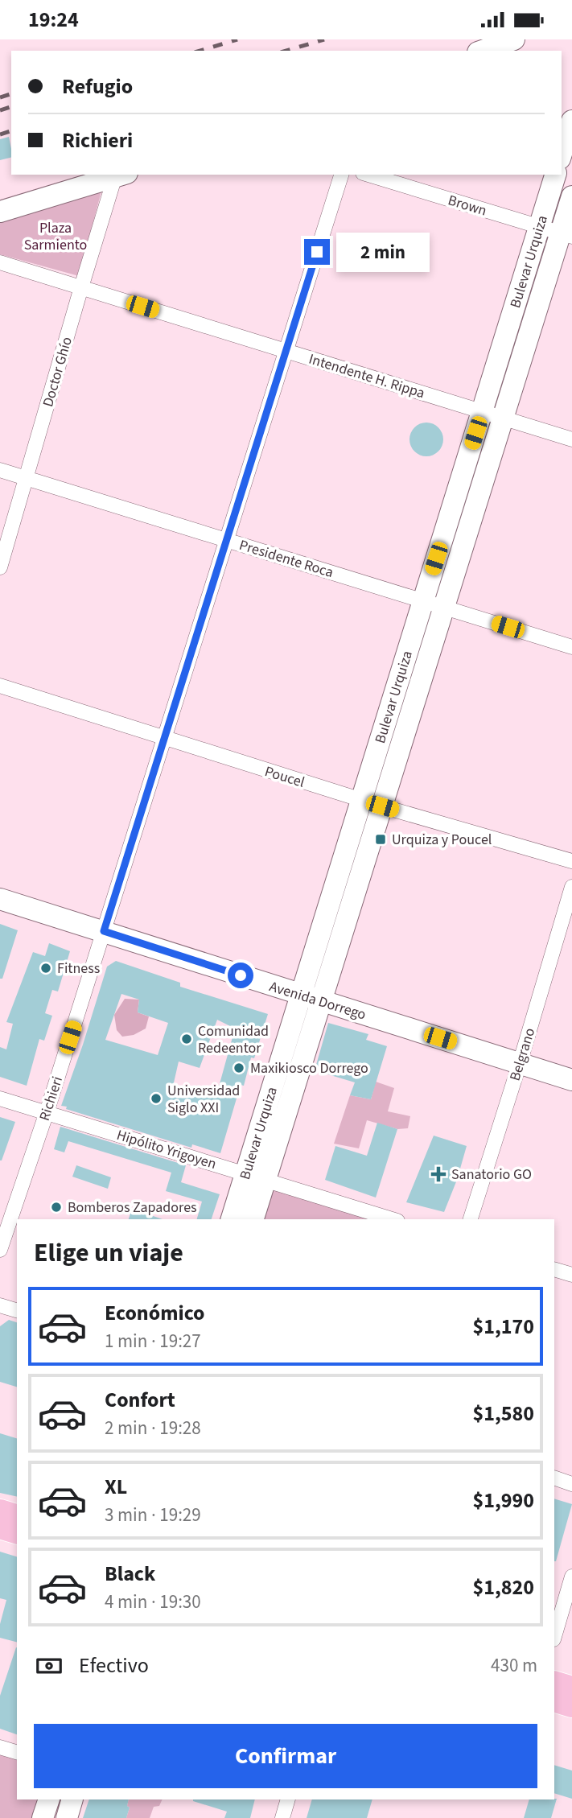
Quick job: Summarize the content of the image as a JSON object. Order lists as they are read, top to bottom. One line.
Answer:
{"streets":{"main road":["Bulevar Urquiza","Avenida Dorrego"],"street":["Brown","Doctor Ghío","Intendente H. Rippa","Presidente Roca","Poucel","Belgrano","Richieri","Hipólito Yrigoyen"]},"crossings":[["Brown","Bulevar Urquiza"],["Bulevar Urquiza","Intendente H. Rippa"],["Bulevar Urquiza","Presidente Roca"],["Bulevar Urquiza","Poucel"],["Bulevar Urquiza","Avenida Dorrego"],["Bulevar Urquiza","Hipólito Yrigoyen"],["Doctor Ghío","Intendente H. Rippa"],["Doctor Ghío","Presidente Roca"],["Intendente H. Rippa","Richieri"],["Presidente Roca","Richieri"],["Poucel","Richieri"],["Avenida Dorrego","Belgrano"],["Avenida Dorrego","Richieri"],["Richieri","Hipólito Yrigoyen"]],"parks":["Plaza Sarmiento"],"places":{"transit":["Urquiza y Poucel"],"other":["Fitness","Comunidad Redeentor","Maxikiosco Dorrego","Universidad Siglo XXI","Bomberos Zapadores"],"health":["Sanatorio GO"]},"page":{"status":"19:24","banner":["Refugio","Richieri"],"bubble":"2 min","heading":"Elige un viaje","list":[{"name":"Económico","note":"1 min · 19:27","value":"$1,170"},{"name":"Confort","note":"2 min · 19:28","value":"$1,580"},{"name":"XL","note":"3 min · 19:29","value":"$1,990"},{"name":"Black","note":"4 min · 19:30","value":"$1,820"}],"pay":["Efectivo","430 m"],"buttons":"Confirmar"}}
